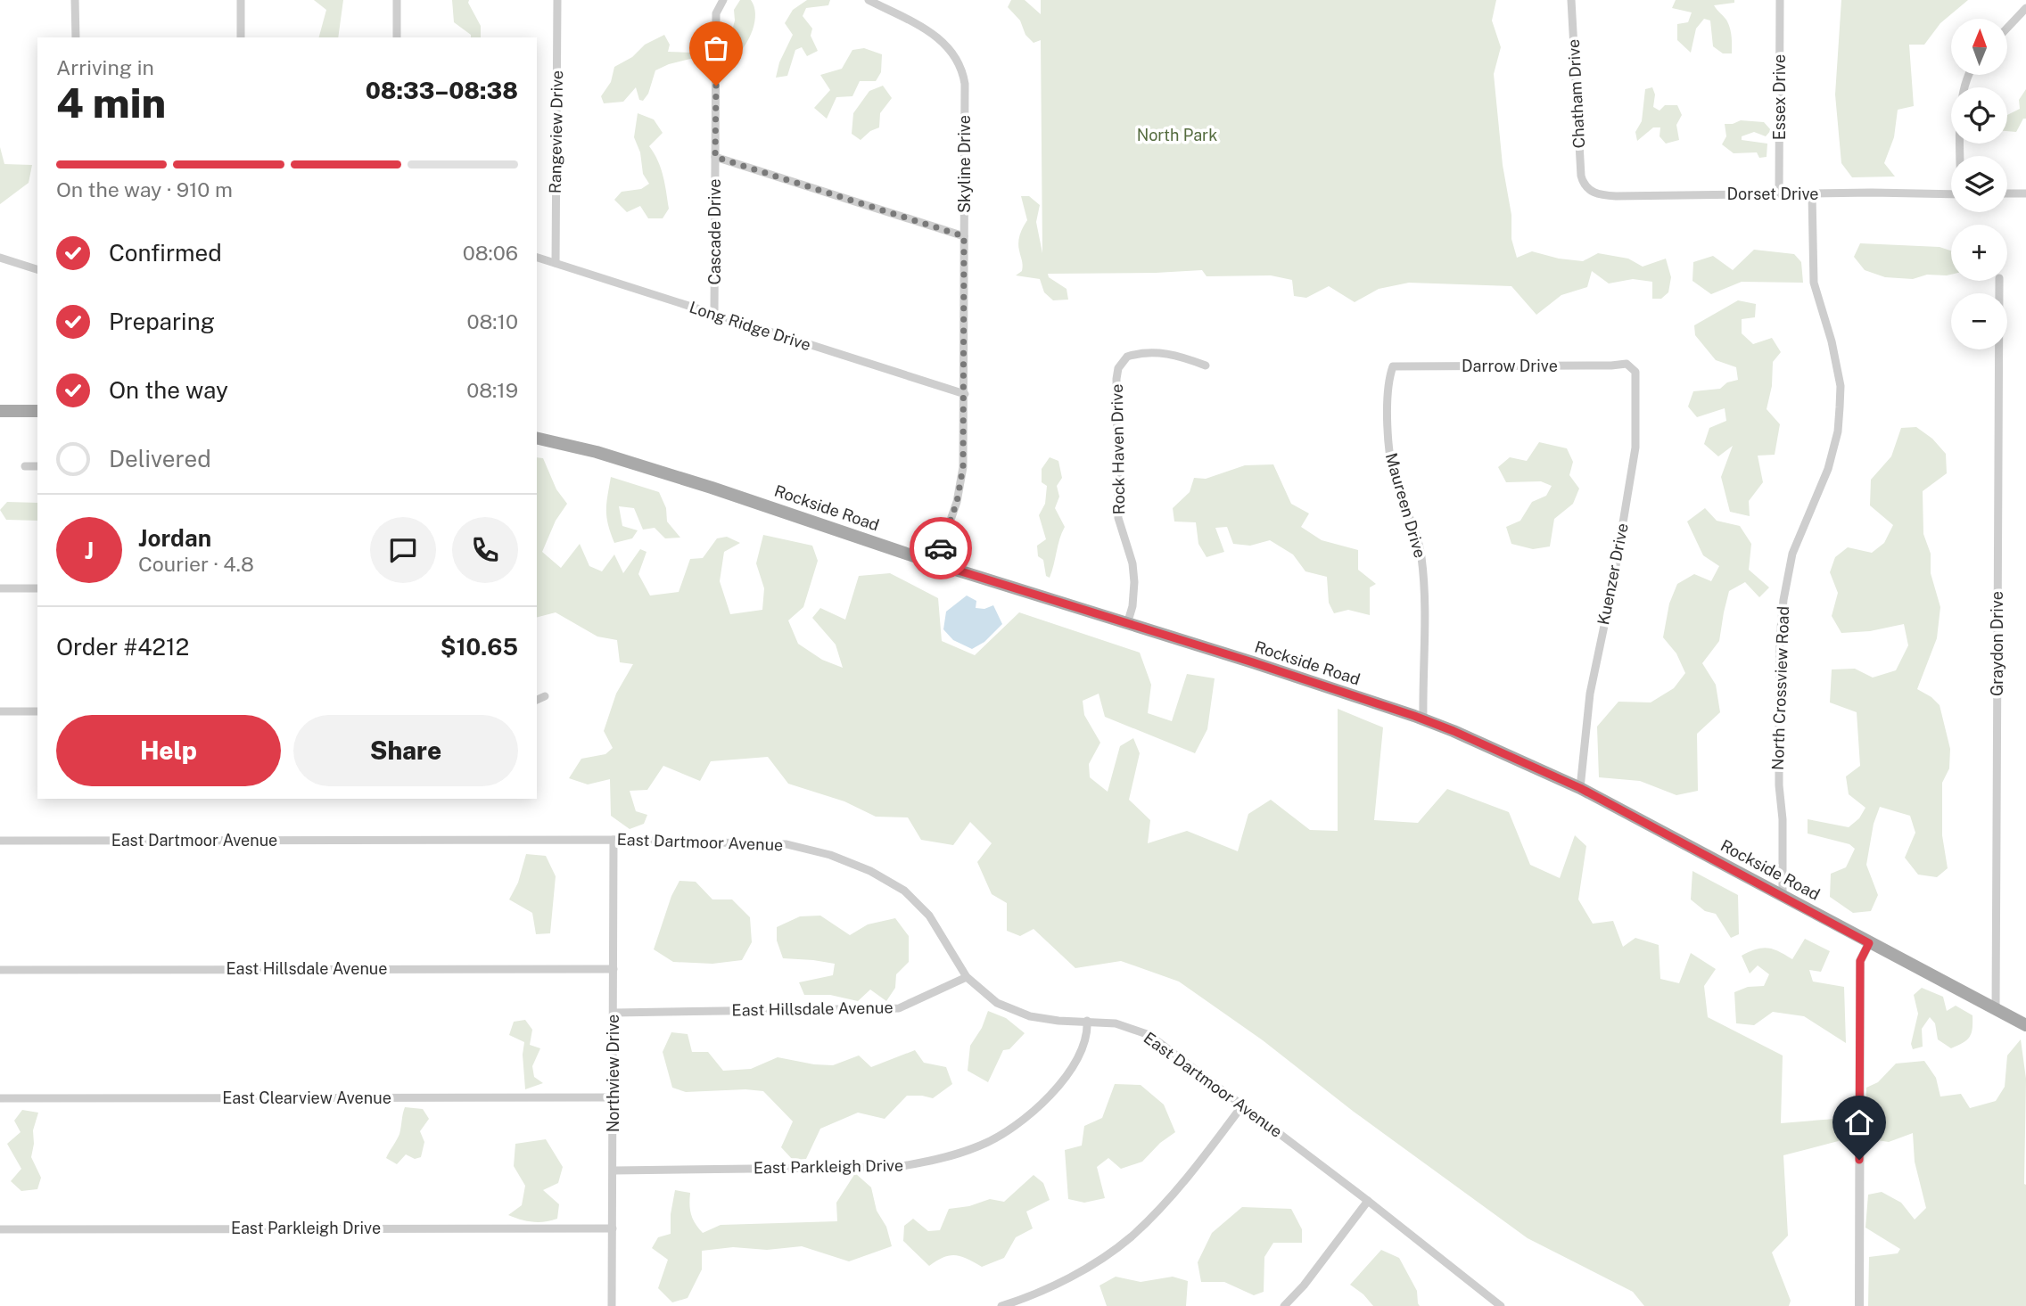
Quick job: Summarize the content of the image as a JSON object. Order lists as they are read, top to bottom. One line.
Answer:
{"streets":{"main road":["Rockside Road"],"street":["Chatham Drive","Essex Drive","Rangeview Drive","Skyline Drive","Dorset Drive","Cascade Drive","Long Ridge Drive","Darrow Drive","Rock Haven Drive","Maureen Drive","Kuenzer Drive","Graydon Drive","North Crossview Road","East Dartmoor Avenue","East Hillsdale Avenue","Northview Drive","East Clearview Avenue","East Parkleigh Drive"]},"crossings":[["Chatham Drive","Dorset Drive"],["Essex Drive","Dorset Drive"],["Rangeview Drive","Long Ridge Drive"],["Skyline Drive","Long Ridge Drive"],["Skyline Drive","Rockside Road"],["Dorset Drive","North Crossview Road"],["Cascade Drive","Long Ridge Drive"],["Darrow Drive","Maureen Drive"],["Darrow Drive","Kuenzer Drive"],["Rock Haven Drive","Rockside Road"],["Maureen Drive","Rockside Road"],["Rockside Road","Kuenzer Drive"],["Rockside Road","Graydon Drive"],["Rockside Road","North Crossview Road"],["East Dartmoor Avenue","East Hillsdale Avenue"],["East Dartmoor Avenue","Northview Drive"],["East Dartmoor Avenue","East Parkleigh Drive"],["East Hillsdale Avenue","Northview Drive"],["Northview Drive","East Clearview Avenue"],["Northview Drive","East Parkleigh Drive"]],"parks":["North Park"],"north":"top","page":{"map_buttons":["+","−"],"heading":["4 min","Arriving in","08:33–08:38"],"panel":["Jordan","Courier · 4.8","Order #4212","$10.65"],"bar":"On the way · 910 m","list":[["Confirmed","08:06"],["Preparing","08:10"],["On the way","08:19"],"Delivered"],"round":"J","buttons":["Help","Share"]}}
